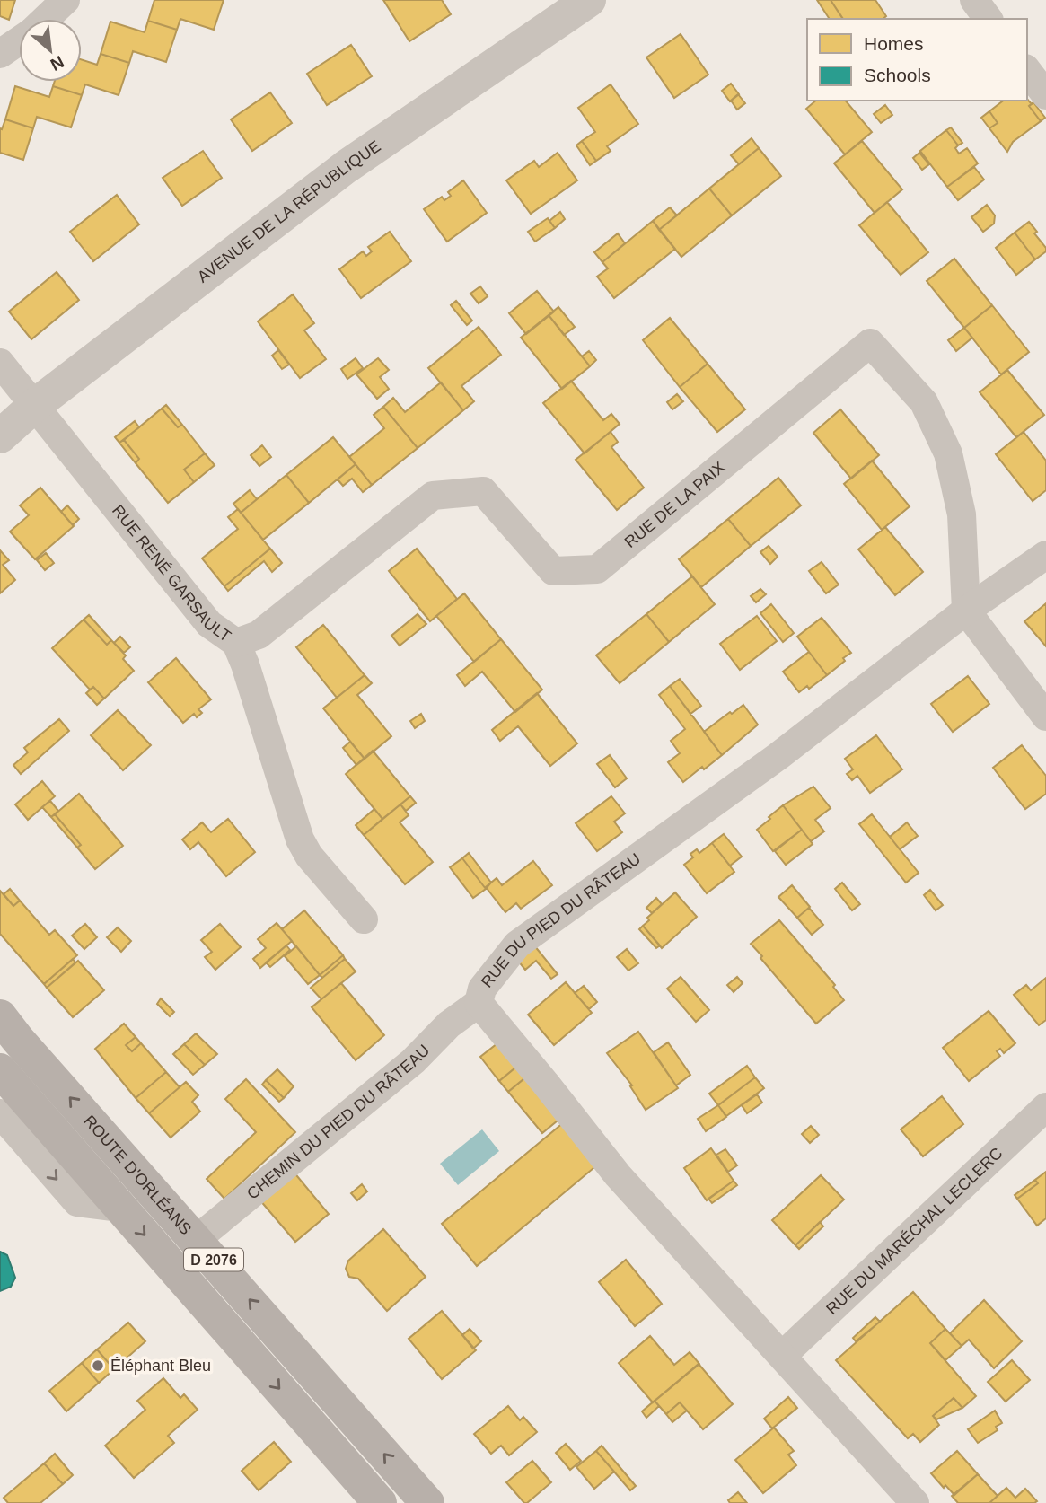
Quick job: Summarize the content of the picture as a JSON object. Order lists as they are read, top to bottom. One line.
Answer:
{"streets":{"main road":["ROUTE D'ORLÉANS","D 2076"],"street":["AVENUE DE LA RÉPUBLIQUE","RUE DE LA PAIX","RUE RENÉ GARSAULT","RUE DU PIED DU RÂTEAU","CHEMIN DU PIED DU RÂTEAU","RUE DU MARÉCHAL LECLERC"]},"crossings":[["AVENUE DE LA RÉPUBLIQUE","RUE RENÉ GARSAULT"],["RUE DE LA PAIX","RUE RENÉ GARSAULT"],["RUE DE LA PAIX","RUE DU PIED DU RÂTEAU"],["RUE DU PIED DU RÂTEAU","CHEMIN DU PIED DU RÂTEAU"],["RUE DU PIED DU RÂTEAU","RUE DU MARÉCHAL LECLERC"],["CHEMIN DU PIED DU RÂTEAU","ROUTE D'ORLÉANS"]],"places":["Éléphant Bleu"],"legend":["Homes","Schools"],"north":"bottom right"}
